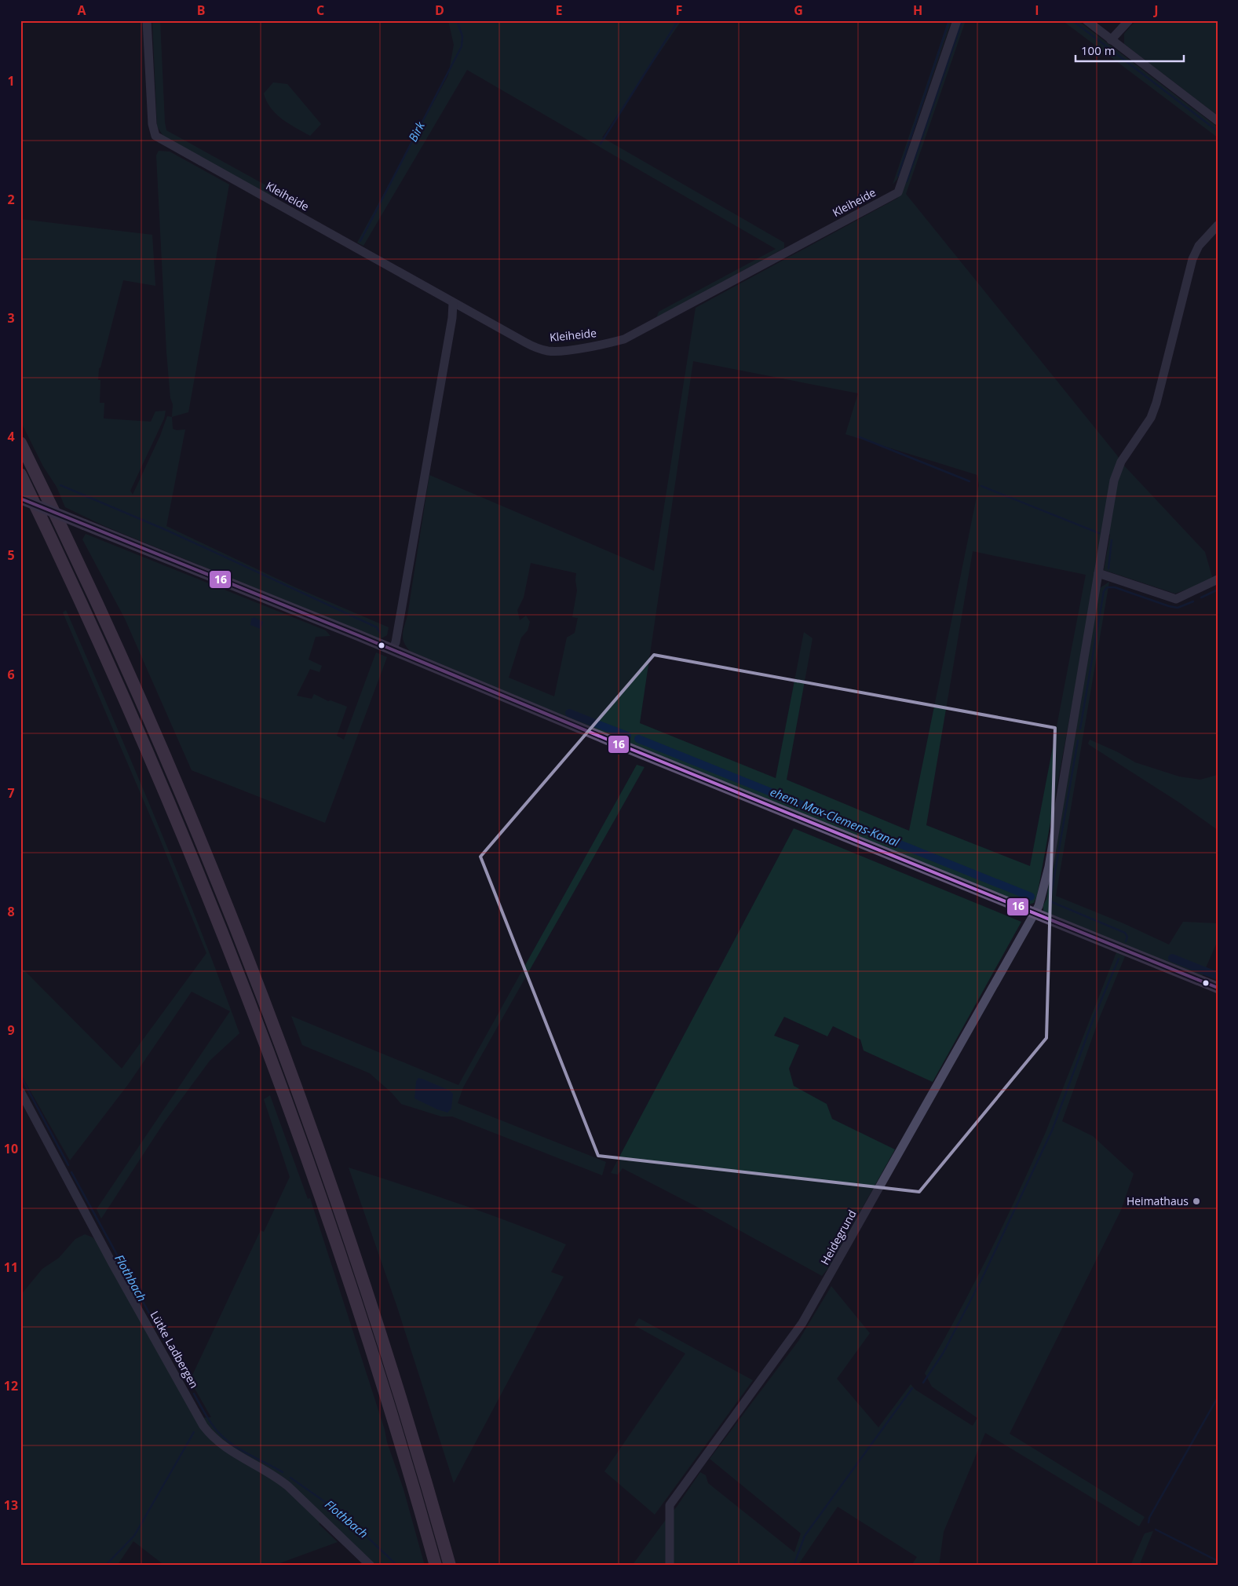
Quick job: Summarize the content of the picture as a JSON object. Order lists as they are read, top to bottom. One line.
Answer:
{"streets":{"street":["Kleiheide","Heidegrund","Lütke Ladbergen"]},"water":["Birk","ehem. Max-Clemens-Kanal","Flothbach"],"places":["Heimathaus"],"lines":["transit line 16"],"scale_bar":"100 m","grid":{"columns":["A","B","C","D","E","F","G","H","I","J"],"rows":["1","2","3","4","5","6","7","8","9","10","11","12","13"]}}
